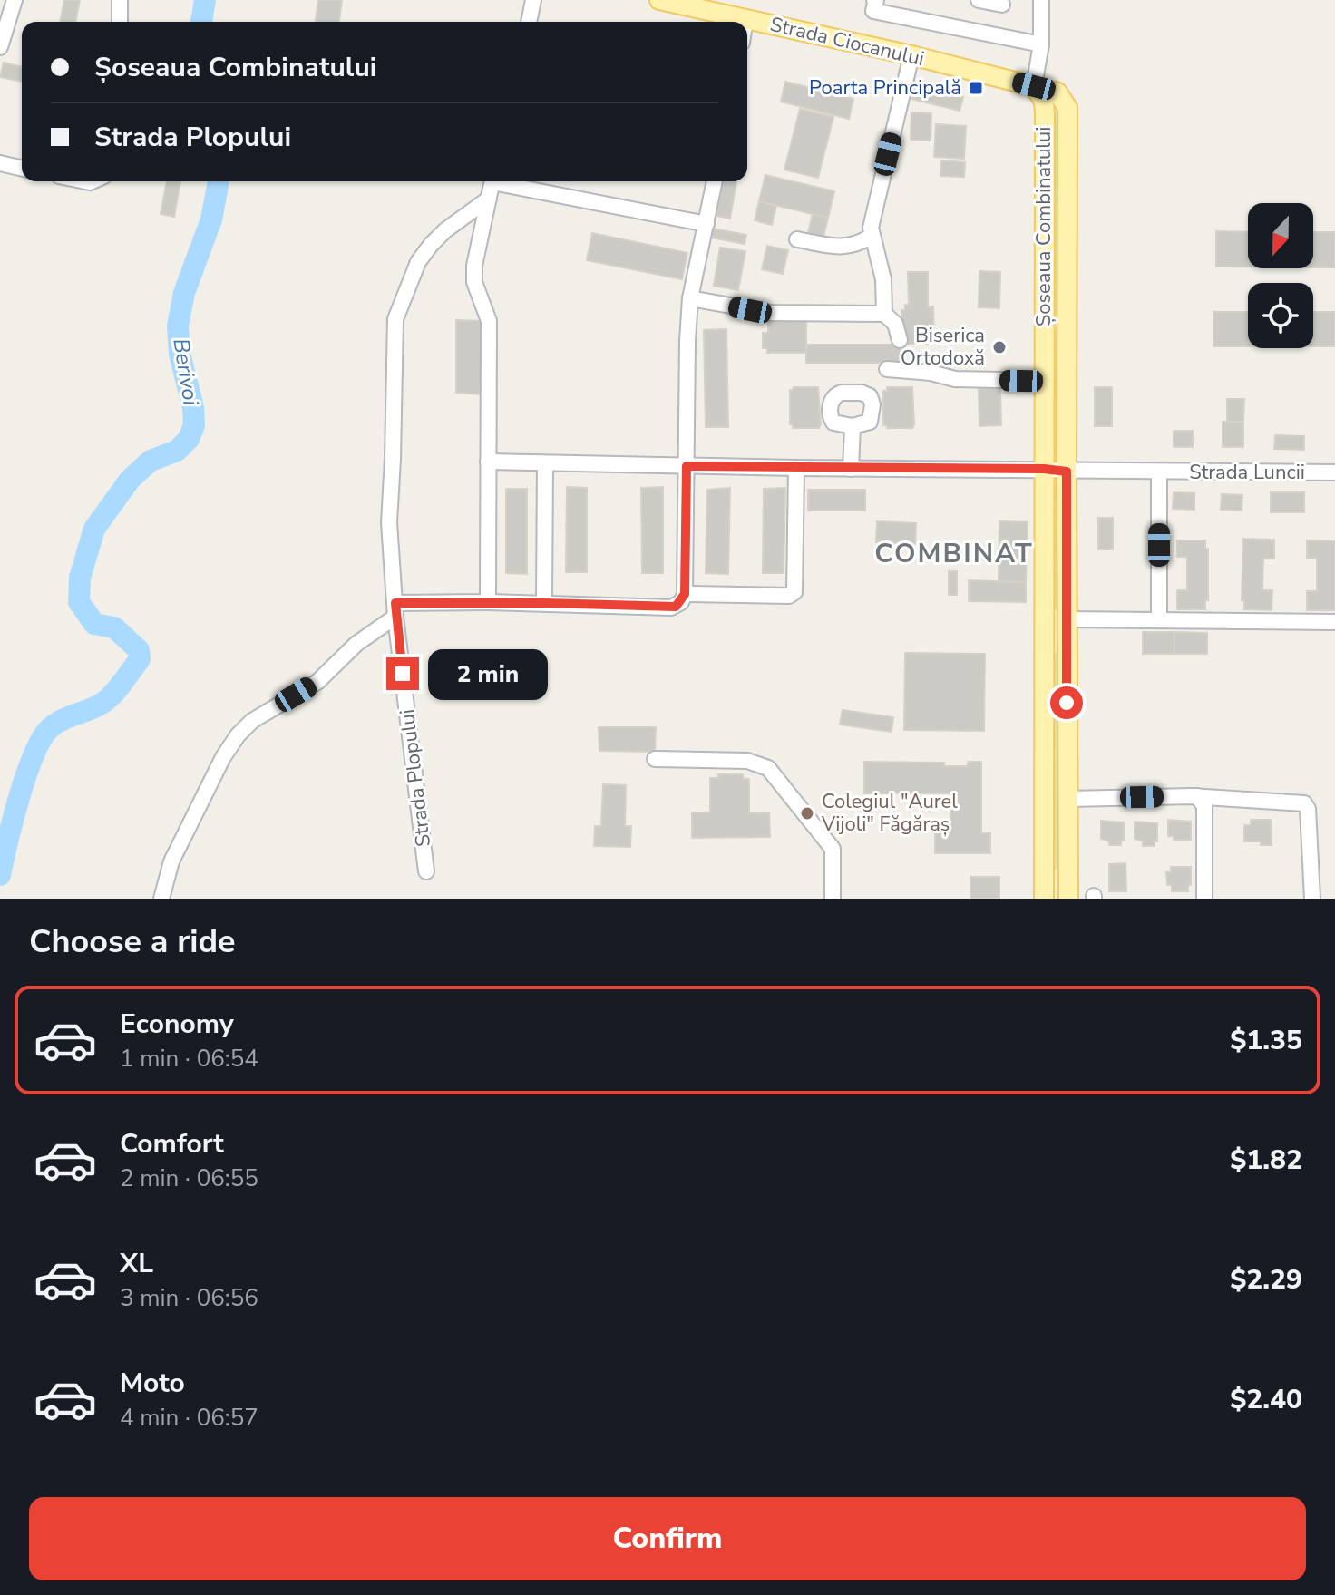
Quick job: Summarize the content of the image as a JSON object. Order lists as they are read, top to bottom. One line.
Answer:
{"streets":{"main road":["Strada Ciocanului","Șoseaua Combinatului"],"street":["Strada Luncii","Strada Plopului"]},"crossings":[["Strada Ciocanului","Șoseaua Combinatului"],["Șoseaua Combinatului","Strada Luncii"]],"districts":["COMBINAT"],"water":["Berivoi"],"places":{"transit":["Poarta Principală"],"other":["Biserica Ortodoxă","Colegiul \"Aurel Vijoli\" Făgăraș"]},"north":"bottom","page":{"banner":["Șoseaua Combinatului","Strada Plopului"],"bubble":"2 min","heading":"Choose a ride","list":[{"name":"Economy","note":"1 min · 06:54","value":"$1.35"},{"name":"Comfort","note":"2 min · 06:55","value":"$1.82"},{"name":"XL","note":"3 min · 06:56","value":"$2.29"},{"name":"Moto","note":"4 min · 06:57","value":"$2.40"}],"buttons":"Confirm"}}
